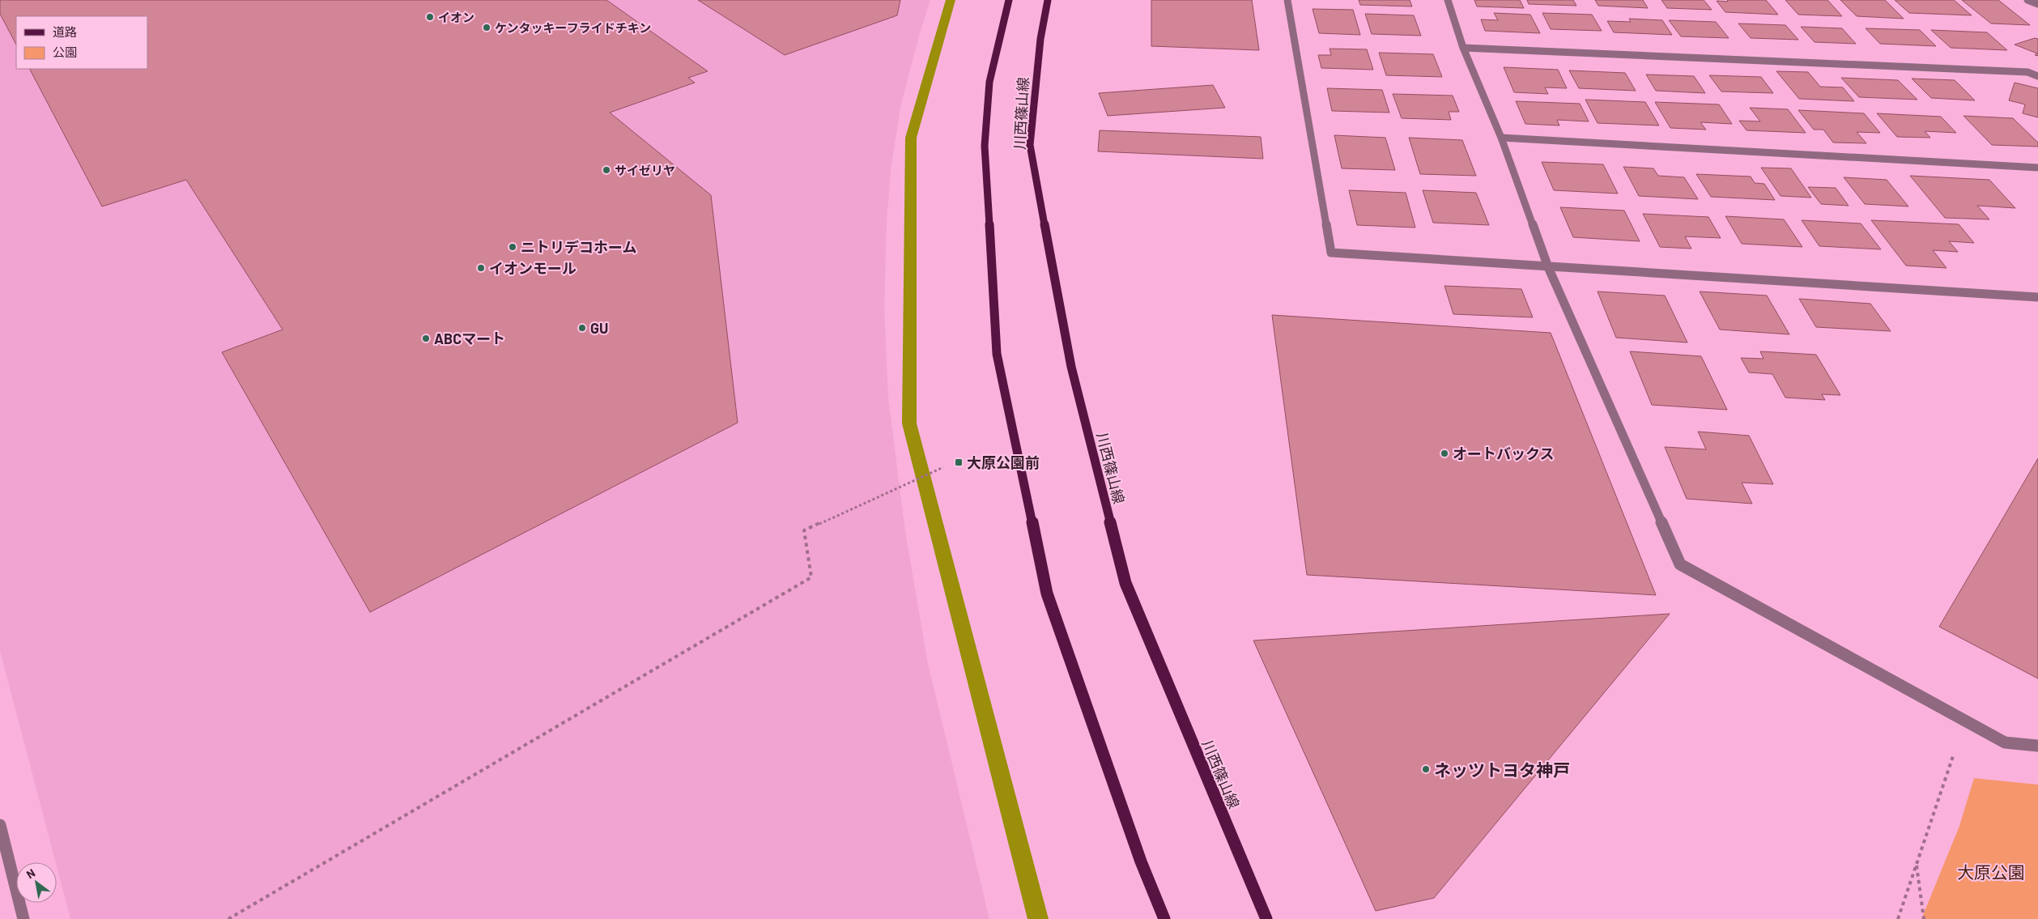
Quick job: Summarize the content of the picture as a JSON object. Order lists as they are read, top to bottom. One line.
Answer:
{"streets":{"main road":["川西篠山線"]},"parks":["大原公園"],"places":{"other":["イオン","ケンタッキーフライドチキン","サイゼリヤ","ニトリデコホーム","イオンモール","GU","ABCマート","オートバックス","ネッツトヨタ神戸"],"transit":["大原公園前"]},"legend":["道路","公園"],"north":"top left"}
